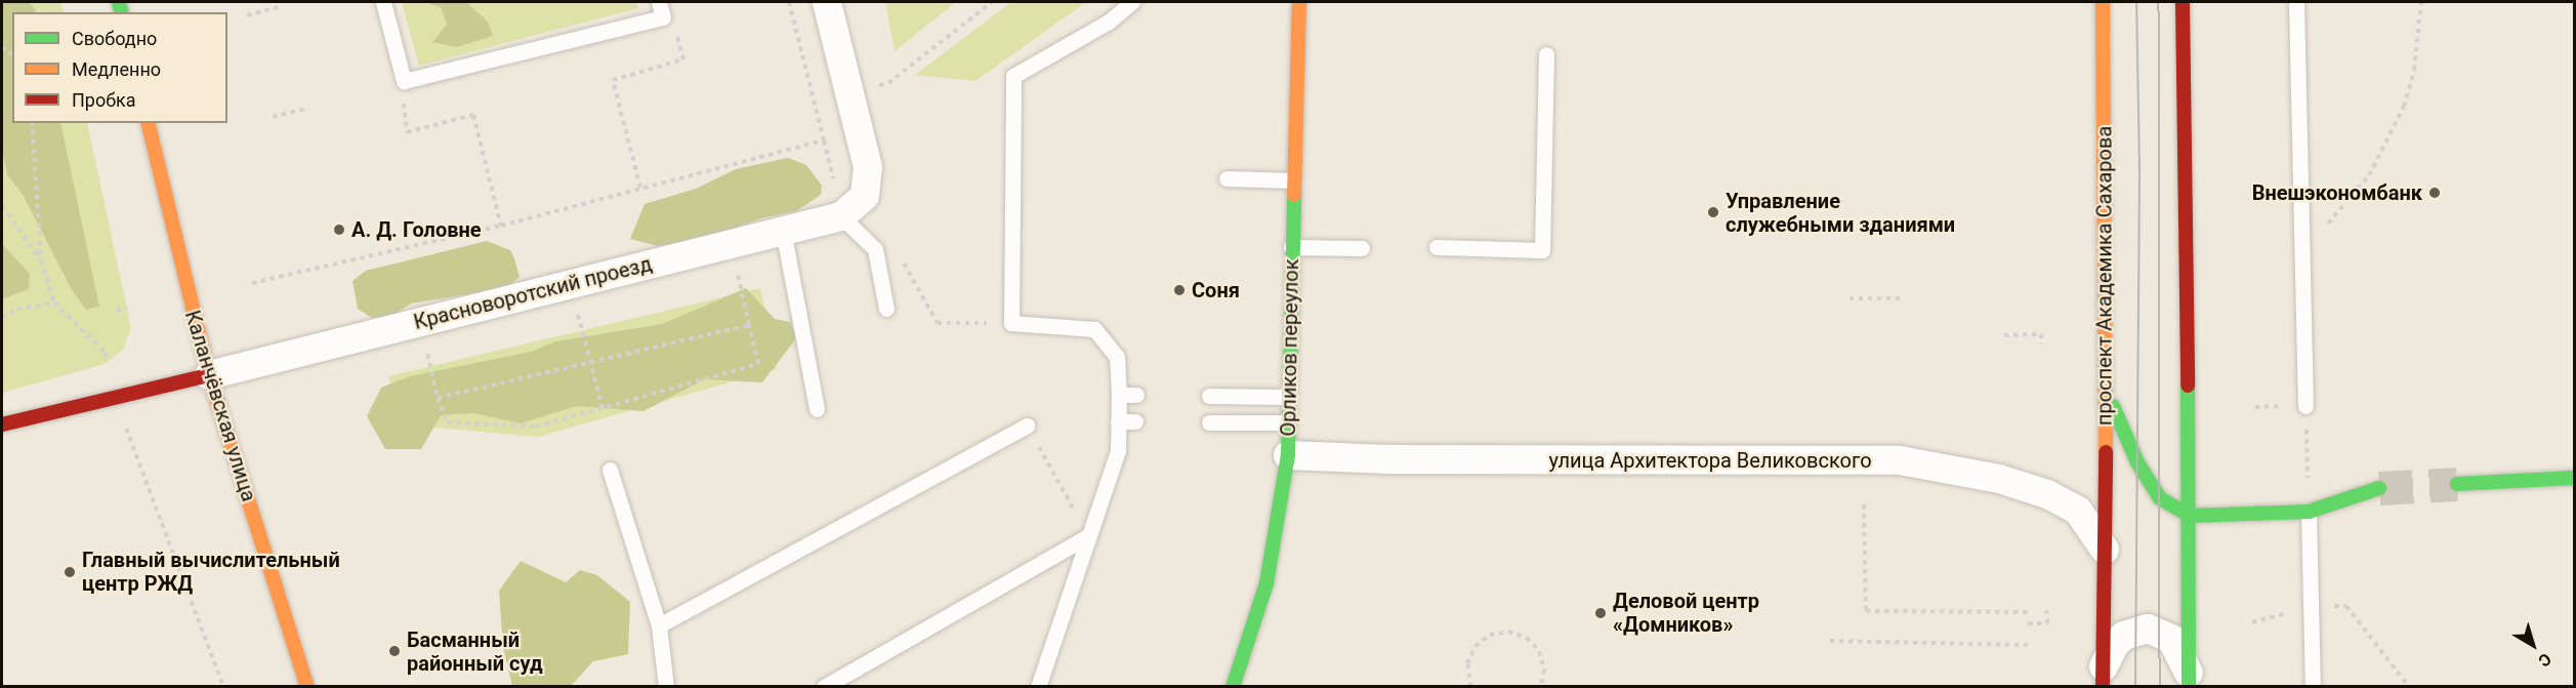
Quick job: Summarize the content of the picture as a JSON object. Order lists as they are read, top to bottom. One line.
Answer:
{"streets":{"main road":["проспект Академика Сахарова","Красноворотский проезд","Орликов переулок","Каланчёвская улица"],"street":["улица Архитектора Великовского"]},"crossings":[["проспект Академика Сахарова","улица Архитектора Великовского"],["Красноворотский проезд","Каланчёвская улица"],["Орликов переулок","улица Архитектора Великовского"]],"places":["Внешэкономбанк","Управление служебными зданиями","А. Д. Головне","Соня","Главный вычислительный центр РЖД","Деловой центр «Домников»","Басманный районный суд"],"legend":["Свободно","Медленно","Пробка"],"north":"bottom right"}
